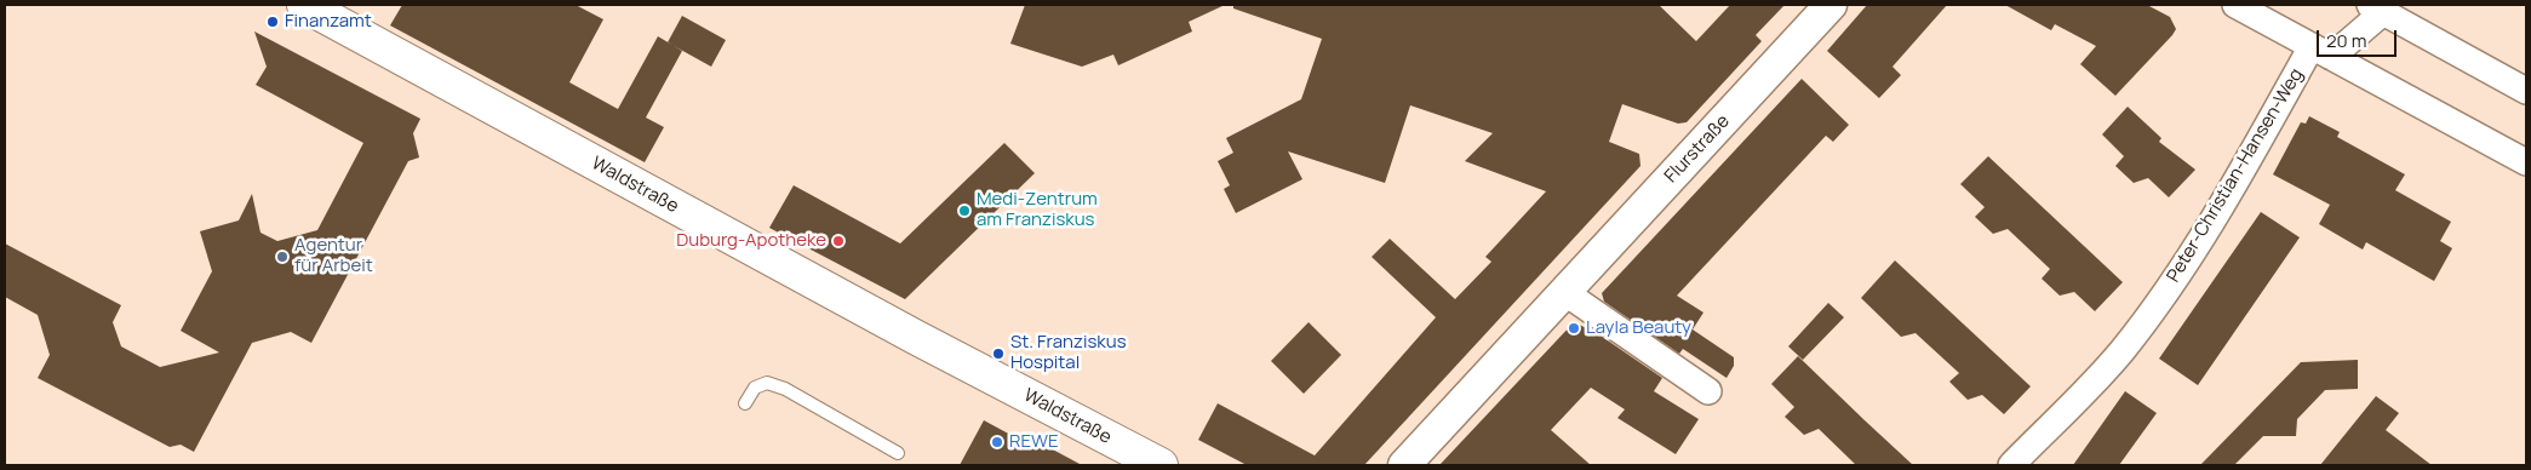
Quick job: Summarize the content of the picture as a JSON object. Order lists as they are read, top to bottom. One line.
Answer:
{"streets":{"main road":["Waldstraße"],"street":["Flurstraße","Peter-Christian-Hansen-Weg"]},"places":["Finanzamt","Medi-Zentrum am Franziskus","Duburg-Apotheke","Agentur für Arbeit","Layla Beauty","St. Franziskus Hospital","REWE"],"scale_bar":"20 m"}
